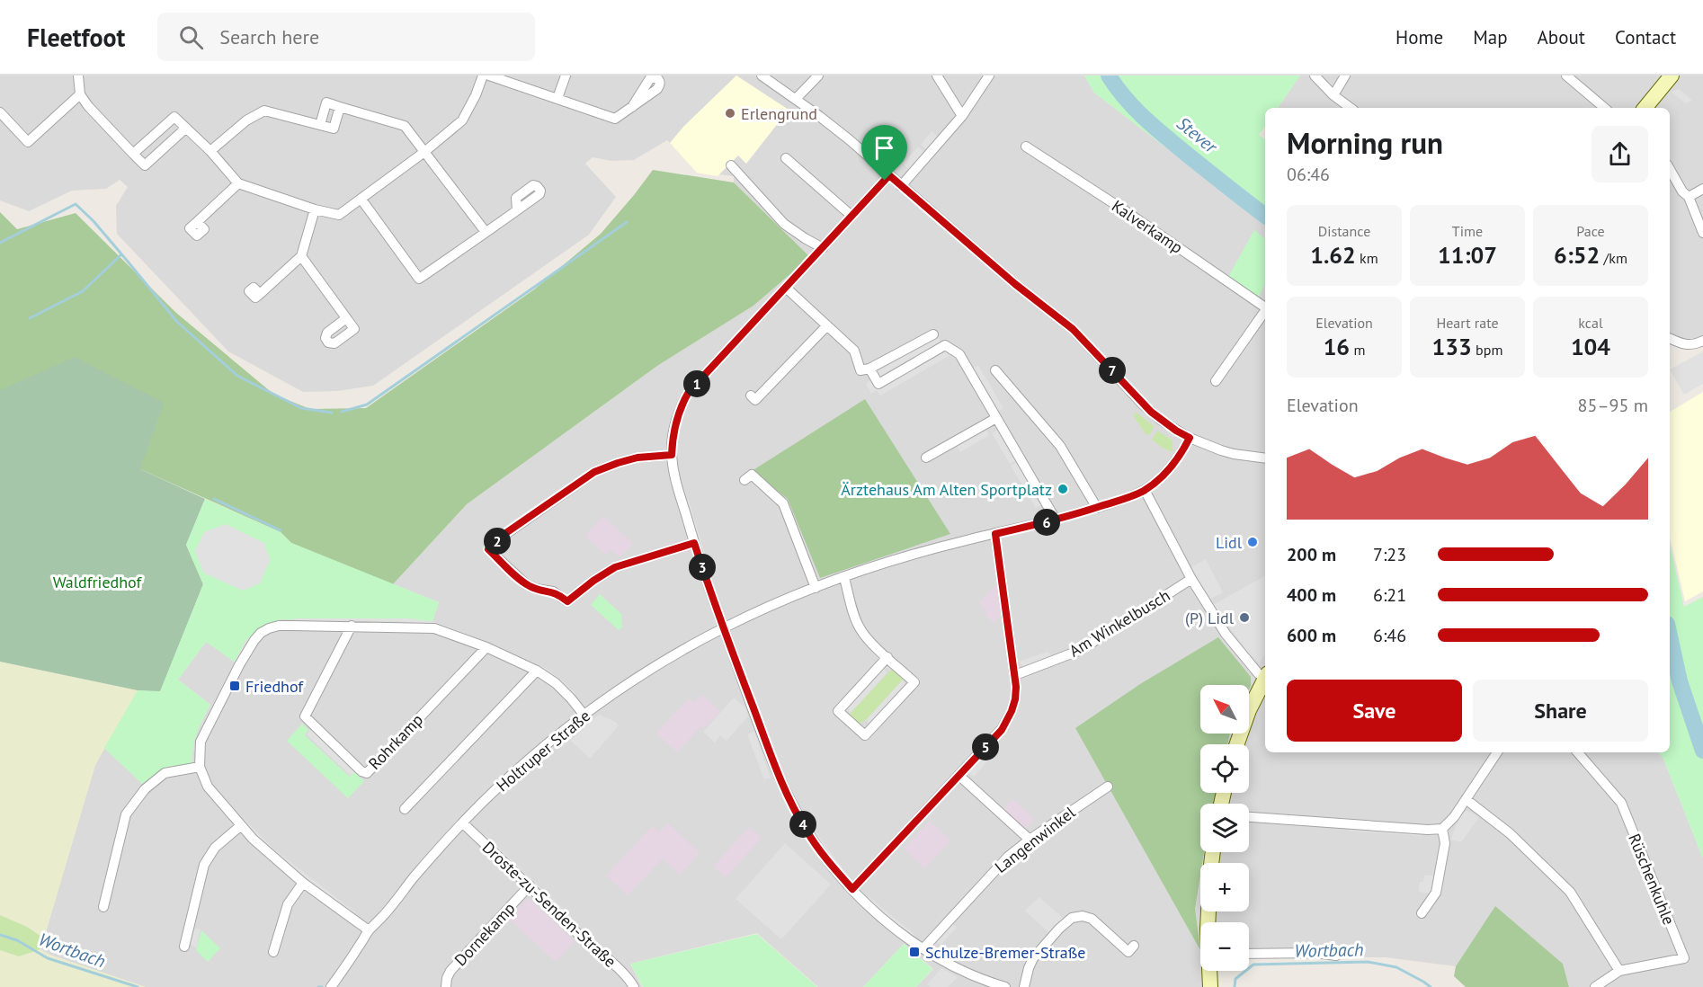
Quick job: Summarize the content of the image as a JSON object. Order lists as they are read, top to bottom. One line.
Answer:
{"streets":{"street":["Kalverkamp","Am Winkelbusch","Rohrkamp","Holtruper Straße","Langenwinkel","Rüschenkuhle","Droste-zu-Senden-Straße","Dornekamp"]},"crossings":[["Holtruper Straße","Droste-zu-Senden-Straße"],["Droste-zu-Senden-Straße","Dornekamp"]],"water":["Stever","Wortbach"],"parks":["Waldfriedhof"],"places":{"other":["Erlengrund","Ärztehaus Am Alten Sportplatz","Lidl","(P) Lidl"],"transit":["Friedhof","Schulze-Bremer-Straße"]},"north":"top left","page":{"header":"Fleetfoot","search":"Search here","nav":["Home","Map","About","Contact"],"heading":["Morning run","06:46"],"stats":[["Distance","1.62 km"],["Time","11:07"],["Pace","6:52 /km"],["Elevation","16 m"],["Heart rate","133 bpm"],["kcal","104"]],"pins":["7","1","6","2","3","5","4"],"chart":["Elevation","85–95 m"],"list":[{"name":"200 m","note":"7:23"},{"name":"400 m","note":"6:21"},{"name":"600 m","note":"6:46"}],"buttons":["Save","Share"],"map_buttons":["+","−"]}}
